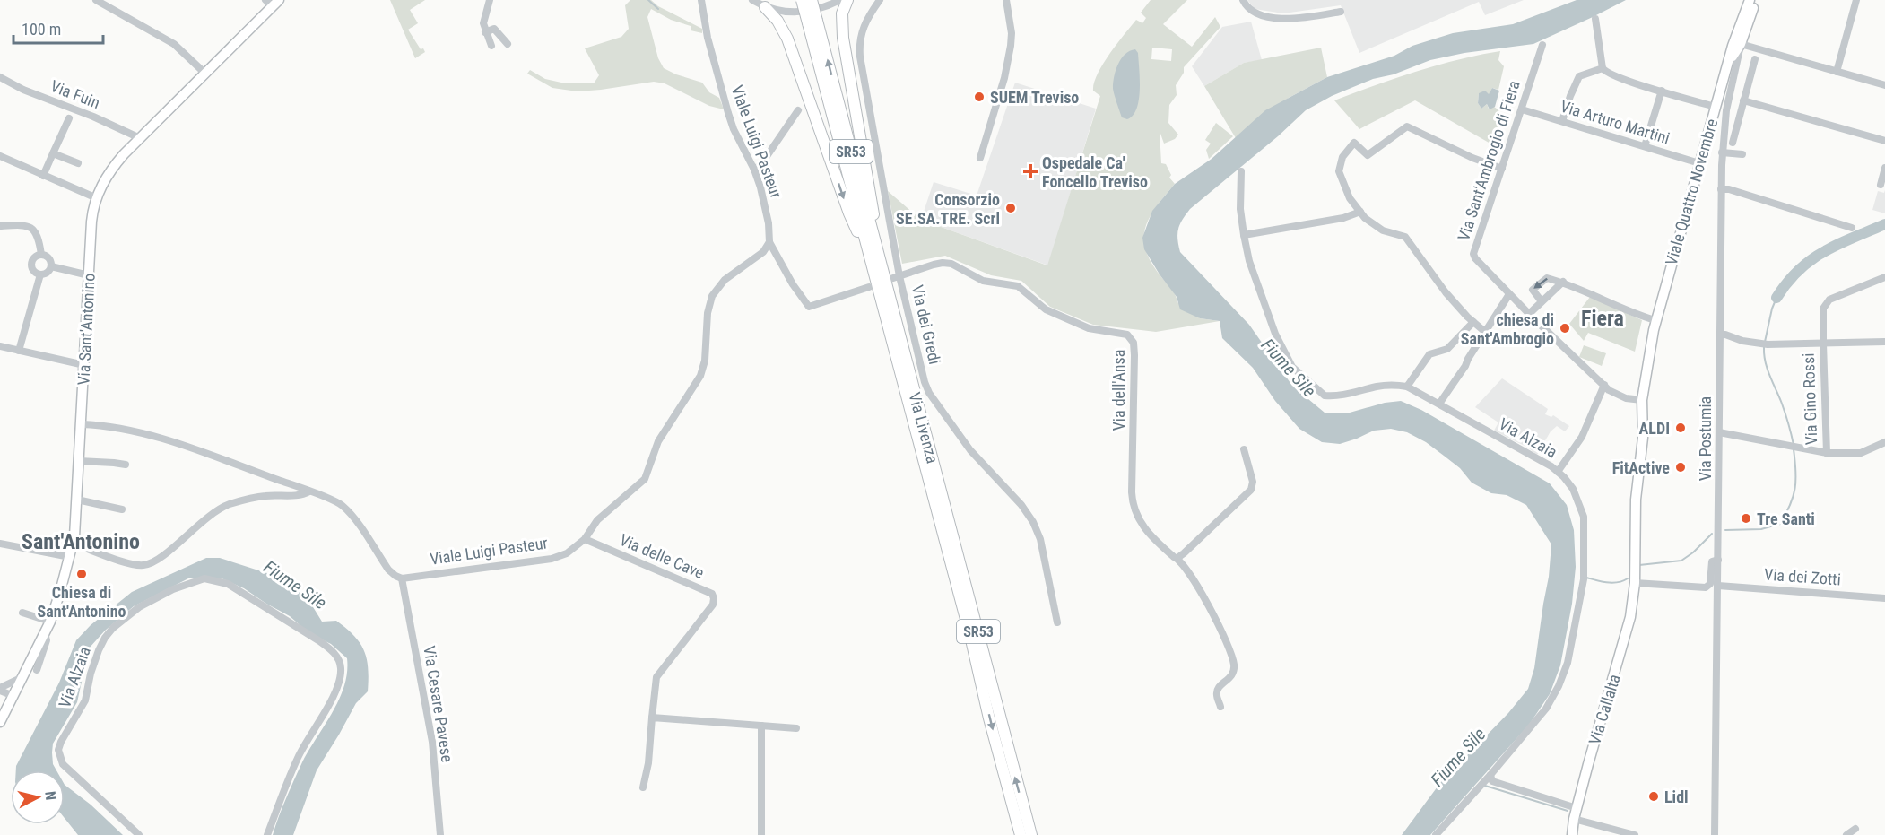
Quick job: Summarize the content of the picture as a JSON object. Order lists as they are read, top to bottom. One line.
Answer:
{"streets":{"highway":["SR53","Via Livenza"],"main road":["Viale Quattro Novembre","Via Sant'Antonino","Via Callalta"],"street":["Via Fuin","Via Arturo Martini","Viale Luigi Pasteur","Via Sant'Ambrogio di Fiera","Via dei Gredi","Via dell'Ansa","Via Gino Rossi","Via Alzaia","Via Postumia","Via delle Cave","Via dei Zotti","Via Cesare Pavese"]},"crossings":[["Via Fuin","Via Sant'Antonino"],["Via Arturo Martini","Via Sant'Ambrogio di Fiera"],["Via Arturo Martini","Viale Quattro Novembre"],["Viale Luigi Pasteur","Via delle Cave"],["Viale Luigi Pasteur","Via Cesare Pavese"],["SR53","Via Livenza"],["Via Sant'Ambrogio di Fiera","Viale Quattro Novembre"],["Viale Quattro Novembre","Via Postumia"],["Viale Quattro Novembre","Via Callalta"],["Via dei Gredi","Via dell'Ansa"],["Via Postumia","Via dei Zotti"]],"districts":["Fiera","Sant'Antonino"],"water":["Fiume Sile"],"places":{"other":["SUEM Treviso","Consorzio SE.SA.TRE. Scrl","chiesa di Sant'Ambrogio","ALDI","FitActive","Tre Santi","Chiesa di Sant'Antonino","Lidl"],"health":["Ospedale Ca' Foncello Treviso"]},"scale_bar":"100 m","north":"right"}
